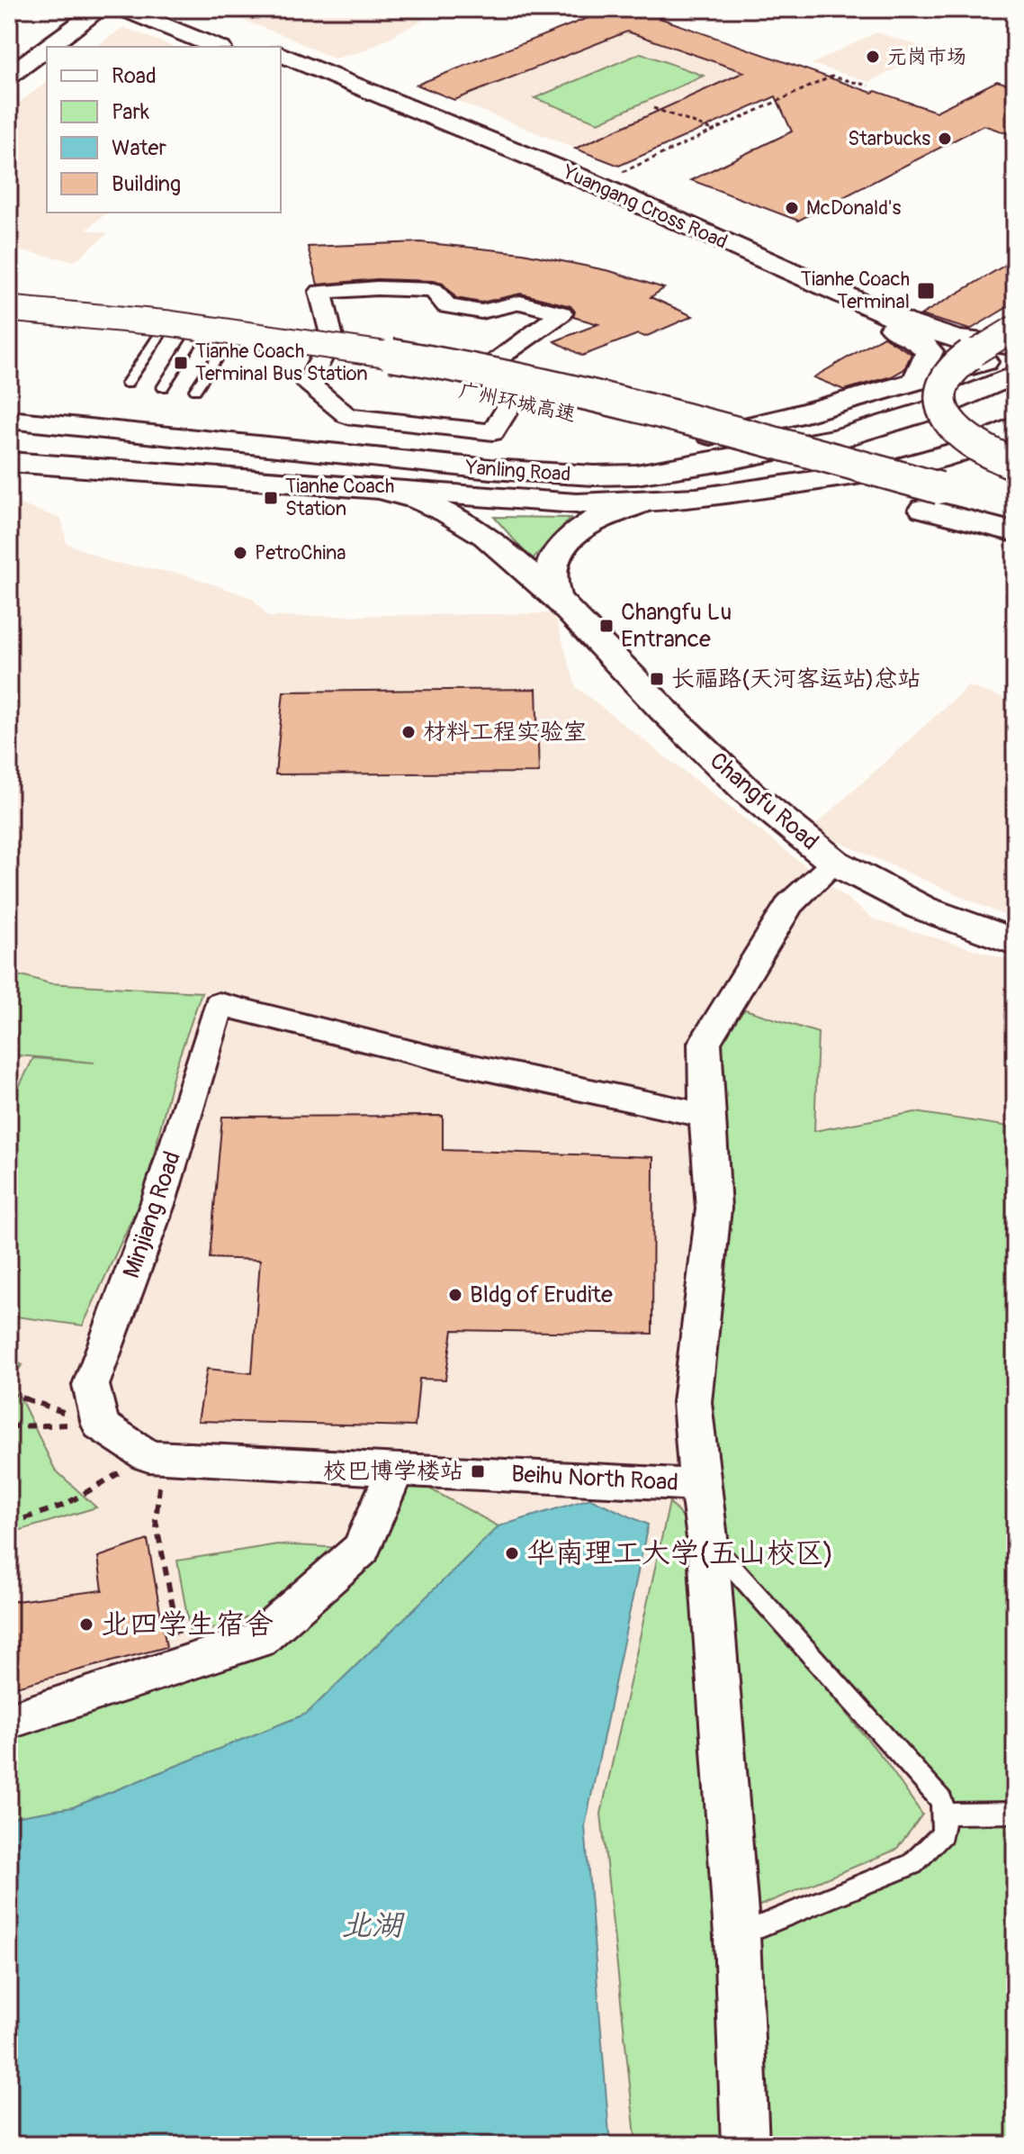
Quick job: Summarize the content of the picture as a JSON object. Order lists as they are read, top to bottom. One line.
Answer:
{"streets":{"main road":["Yuangang Cross Road","广州环城高速","Yanling Road","Changfu Road"],"street":["Minjiang Road","Beihu North Road"]},"crossings":[["Yanling Road","Changfu Road"],["Changfu Road","Beihu North Road"],["Minjiang Road","Beihu North Road"]],"water":["北湖"],"places":{"other":["元岗市场","Starbucks","McDonald's","PetroChina","材料工程实验室","Bldg of Erudite","华南理工大学(五山校区)","北四学生宿舍"],"transit":["Tianhe Coach Terminal","Tianhe Coach Terminal Bus Station","Tianhe Coach Station","Changfu Lu Entrance","长福路(天河客运站)总站","校巴博学楼站"]},"legend":["Road","Park","Water","Building"]}
